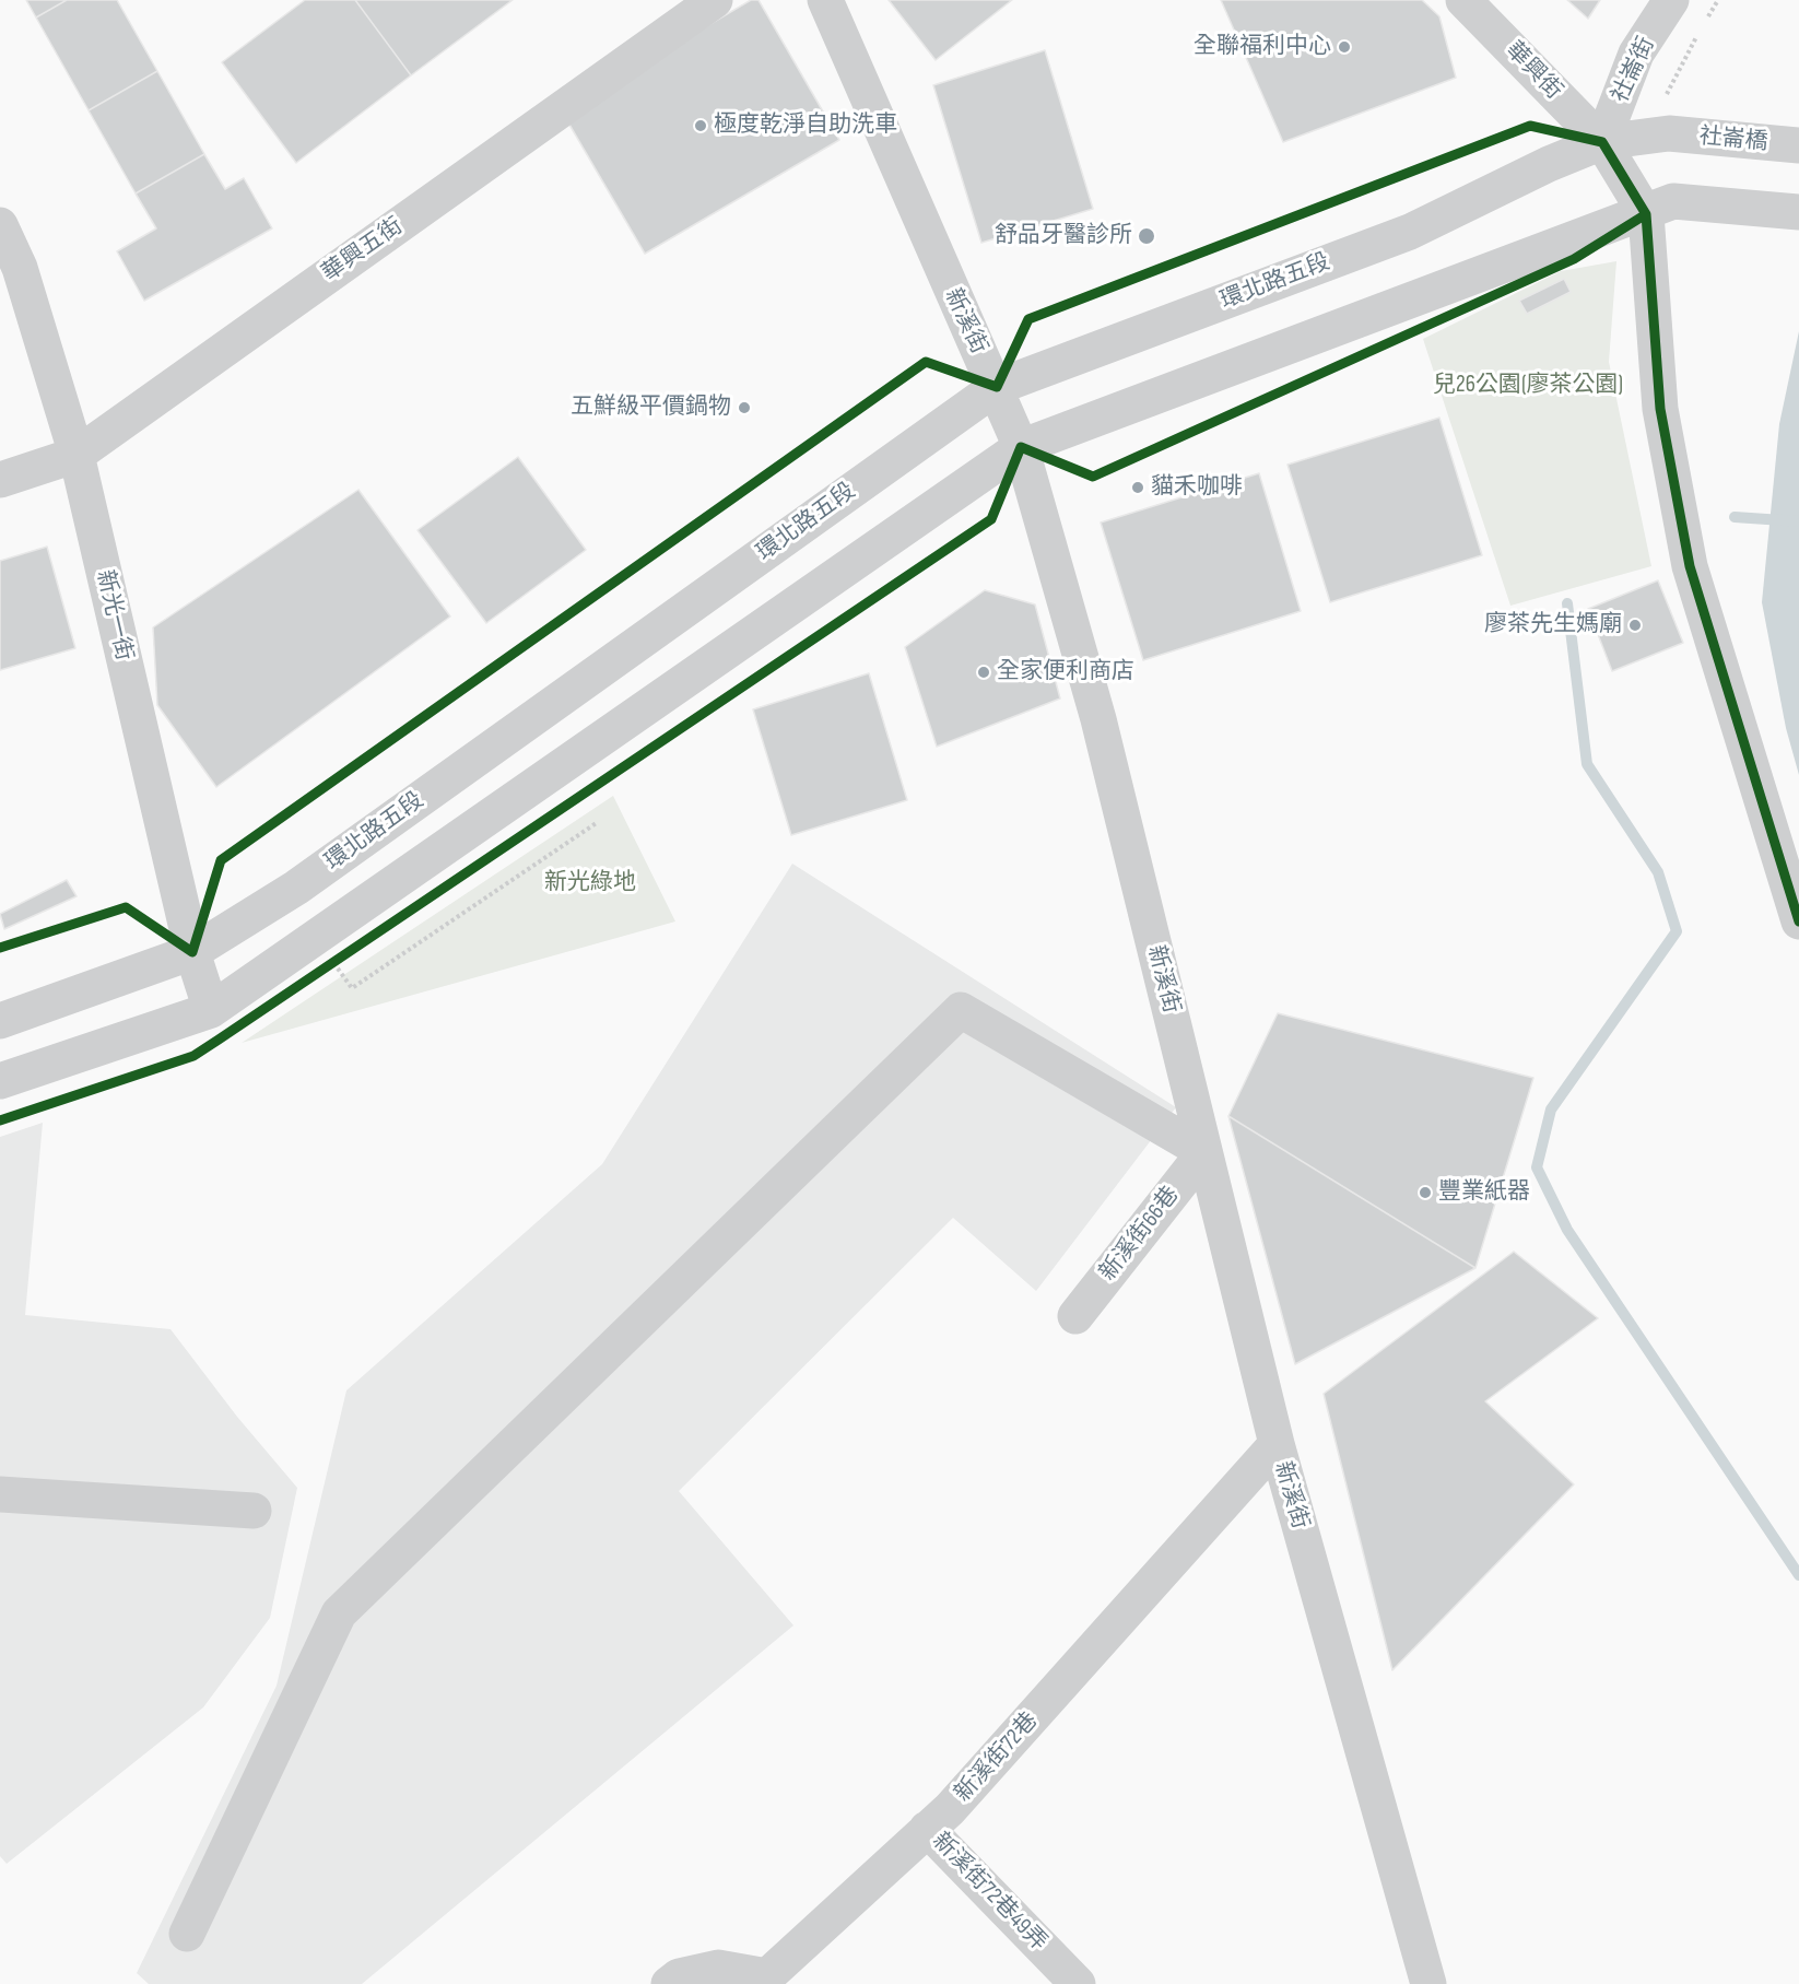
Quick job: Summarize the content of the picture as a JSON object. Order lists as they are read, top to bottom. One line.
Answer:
{"streets":{"street":["社崙街","華興街","社崙橋","華興五街","環北路五段","新溪街","新光一街","新溪街66巷","新溪街72巷","新溪街72巷49弄"]},"crossings":[["社崙街","華興街"],["社崙街","環北路五段"],["華興街","環北路五段"],["社崙橋","環北路五段"],["華興五街","新光一街"],["環北路五段","新溪街"],["環北路五段","新光一街"],["新溪街","新溪街66巷"],["新溪街","新溪街72巷"],["新溪街72巷","新溪街72巷49弄"]],"parks":["兒26公園(廖茶公園)","新光綠地"],"places":["全聯福利中心","極度乾淨自助洗車","舒品牙醫診所","五鮮級平價鍋物","貓禾咖啡","廖茶先生媽廟","全家便利商店","豐業紙器"]}
